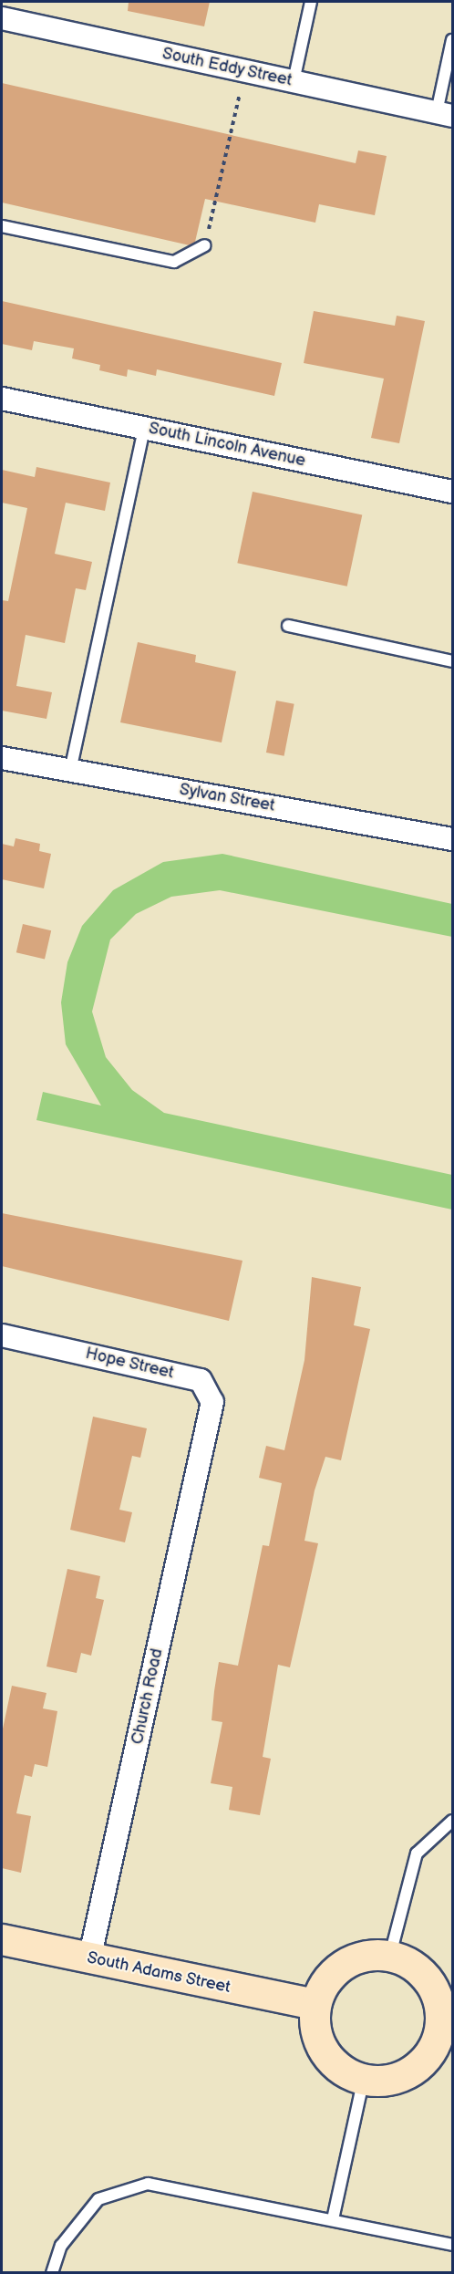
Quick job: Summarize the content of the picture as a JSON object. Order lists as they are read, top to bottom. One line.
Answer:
{"streets":{"street":["South Eddy Street","South Lincoln Avenue","Sylvan Street","Hope Street","Church Road","South Adams Street"]},"crossings":[["Hope Street","Church Road"],["Church Road","South Adams Street"]]}
